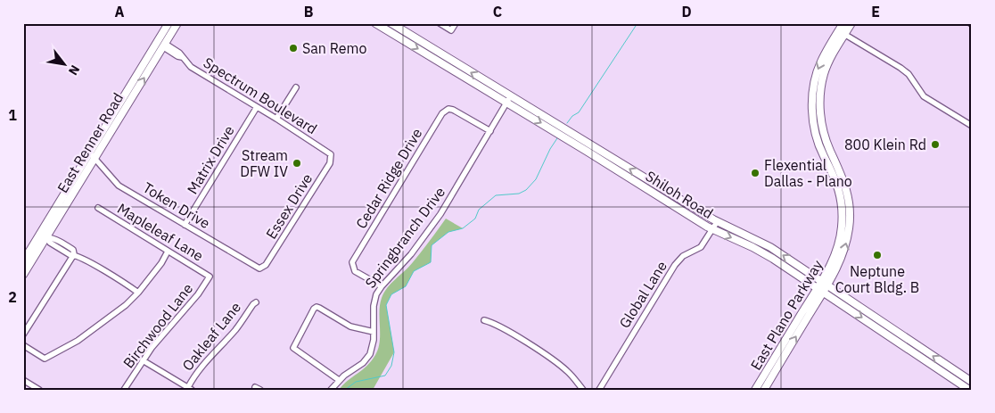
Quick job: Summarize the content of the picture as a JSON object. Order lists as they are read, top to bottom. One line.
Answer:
{"streets":{"main road":["East Renner Road","Shiloh Road","East Plano Parkway"],"street":["Spectrum Boulevard","Matrix Drive","Cedar Ridge Drive","Token Drive","Essex Drive","Mapleleaf Lane","Springbranch Drive","Global Lane","Birchwood Lane","Oakleaf Lane"]},"crossings":[["Spectrum Boulevard","East Renner Road"],["Spectrum Boulevard","Matrix Drive"],["Spectrum Boulevard","Essex Drive"],["East Renner Road","Token Drive"],["Matrix Drive","Token Drive"],["Cedar Ridge Drive","Springbranch Drive"],["Shiloh Road","Springbranch Drive"],["Shiloh Road","Global Lane"],["Shiloh Road","East Plano Parkway"],["Token Drive","Essex Drive"],["Mapleleaf Lane","Birchwood Lane"]],"places":["San Remo","800 Klein Rd","Stream DFW IV","Flexential Dallas - Plano","Neptune Court Bldg. B"],"north":"bottom right","grid":{"columns":["A","B","C","D","E"],"rows":["1","2"]}}
